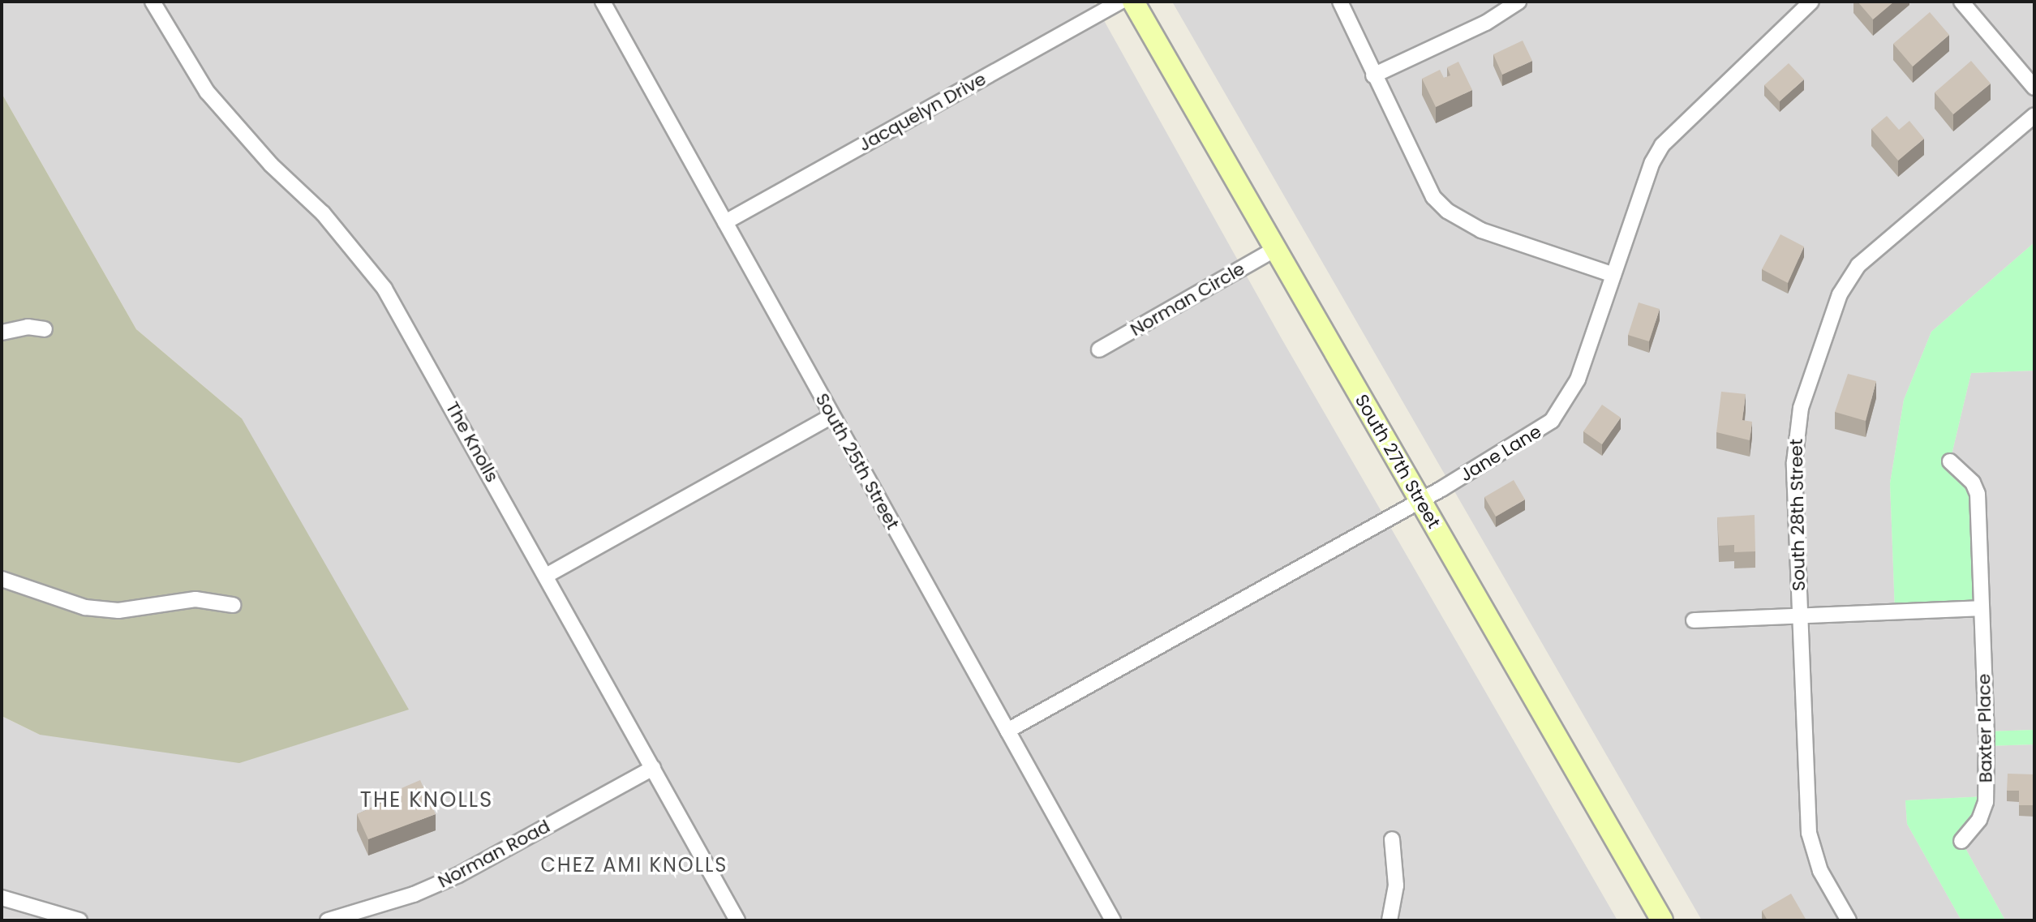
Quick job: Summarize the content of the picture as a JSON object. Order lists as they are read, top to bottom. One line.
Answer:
{"streets":{"main road":["South 27th Street"],"street":["Jacquelyn Drive","Norman Circle","The Knolls","Jane Lane","South 25th Street","South 28th Street","Baxter Place","Norman Road"]},"crossings":[["Jacquelyn Drive","South 25th Street"],["Norman Circle","South 27th Street"],["The Knolls","Norman Road"],["Jane Lane","South 25th Street"],["Jane Lane","South 27th Street"]],"districts":["THE KNOLLS","CHEZ AMI KNOLLS"]}
